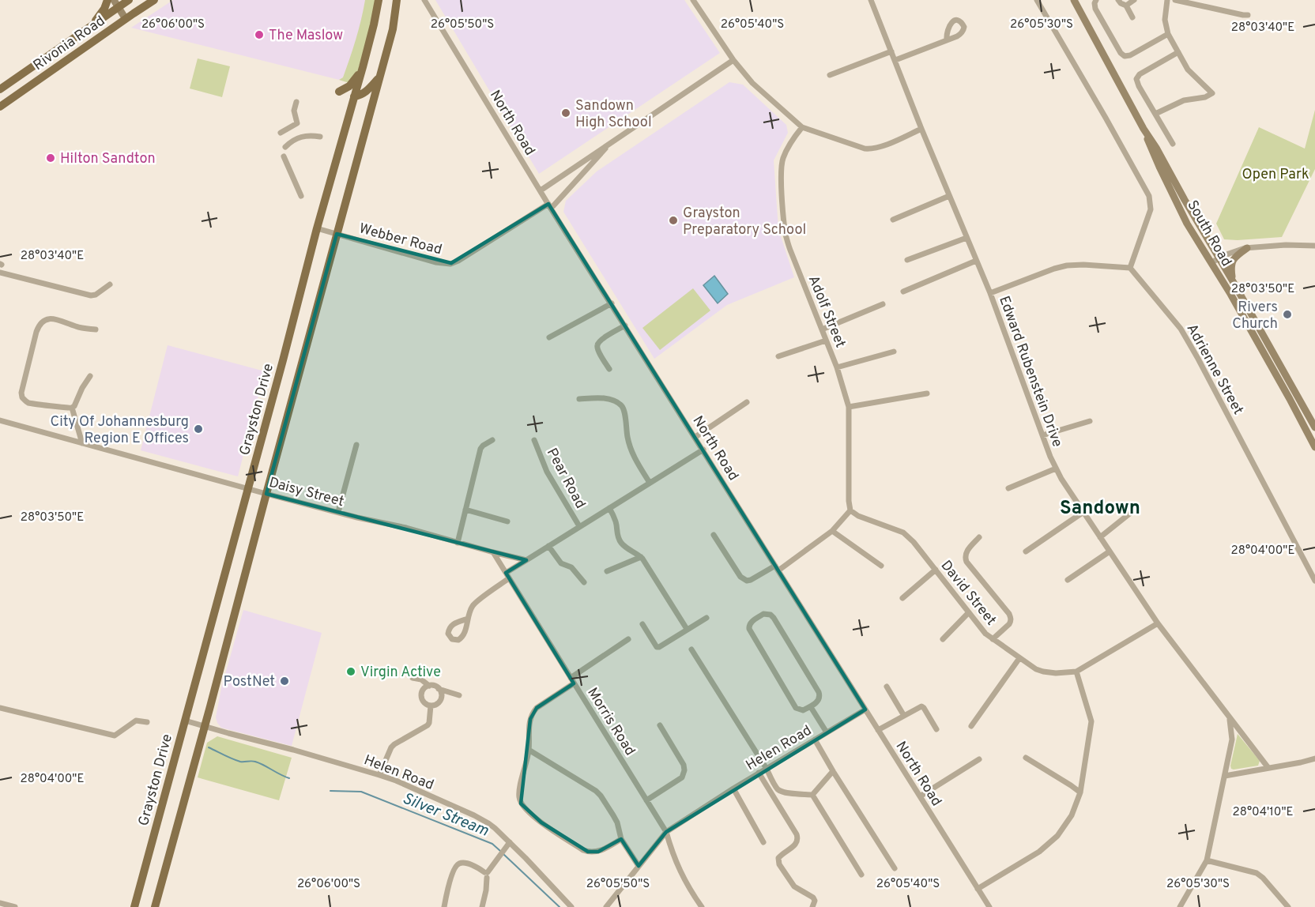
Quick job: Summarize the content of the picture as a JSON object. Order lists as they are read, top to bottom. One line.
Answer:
{"streets":{"main road":["Rivonia Road","Grayston Drive"],"street":["North Road","South Road","Webber Road","Adolf Street","Adrienne Street","Edward Rubenstein Drive","Pear Road","Daisy Street","David Street","Morris Road","Helen Road"]},"crossings":[["North Road","Webber Road"],["North Road","Helen Road"],["Webber Road","Grayston Drive"],["Adolf Street","David Street"],["Edward Rubenstein Drive","David Street"],["Grayston Drive","Daisy Street"],["Grayston Drive","Helen Road"],["Daisy Street","Morris Road"],["Morris Road","Helen Road"]],"districts":["Sandown"],"water":["Silver Stream"],"parks":["Open Park"],"places":["The Maslow","Sandown High School","Hilton Sandton","Grayston Preparatory School","Rivers Church","City Of Johannesburg Region E Offices","Virgin Active","PostNet"],"coordinates":["26°06'00\"S","26°05'50\"S","26°05'40\"S","26°05'30\"S","28°03'40\"E","28°03'50\"E","28°04'00\"E","28°04'10\"E"]}
